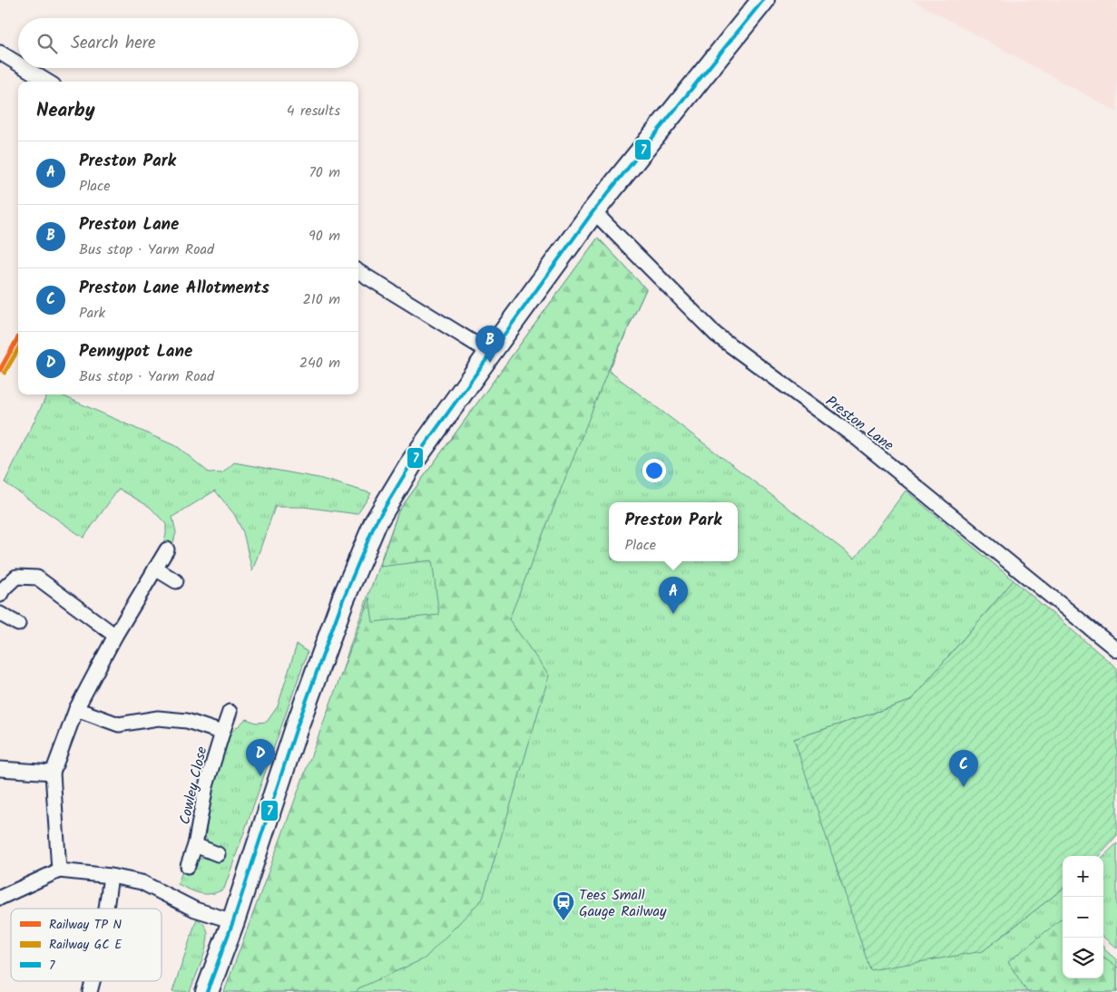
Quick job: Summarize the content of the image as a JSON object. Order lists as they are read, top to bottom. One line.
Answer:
{"streets":{"street":["Preston Lane","Cowley Close"]},"places":{"station":["Tees Small Gauge Railway"]},"lines":["transit line 7"],"legend":["Railway TP N","Railway GC E","7"],"page":{"search":"Search here","heading":["Nearby","4 results"],"list":[{"mark":"A","name":"Preston Park","note":"Place","value":"70 m"},{"mark":"B","name":"Preston Lane","note":"Bus stop · Yarm Road","value":"90 m"},{"mark":"C","name":"Preston Lane Allotments","note":"Park","value":"210 m"},{"mark":"D","name":"Pennypot Lane","note":"Bus stop · Yarm Road","value":"240 m"}],"pins":["B","A","D","C"],"popup":["Preston Park","Place"],"map_buttons":["+","−"]}}
